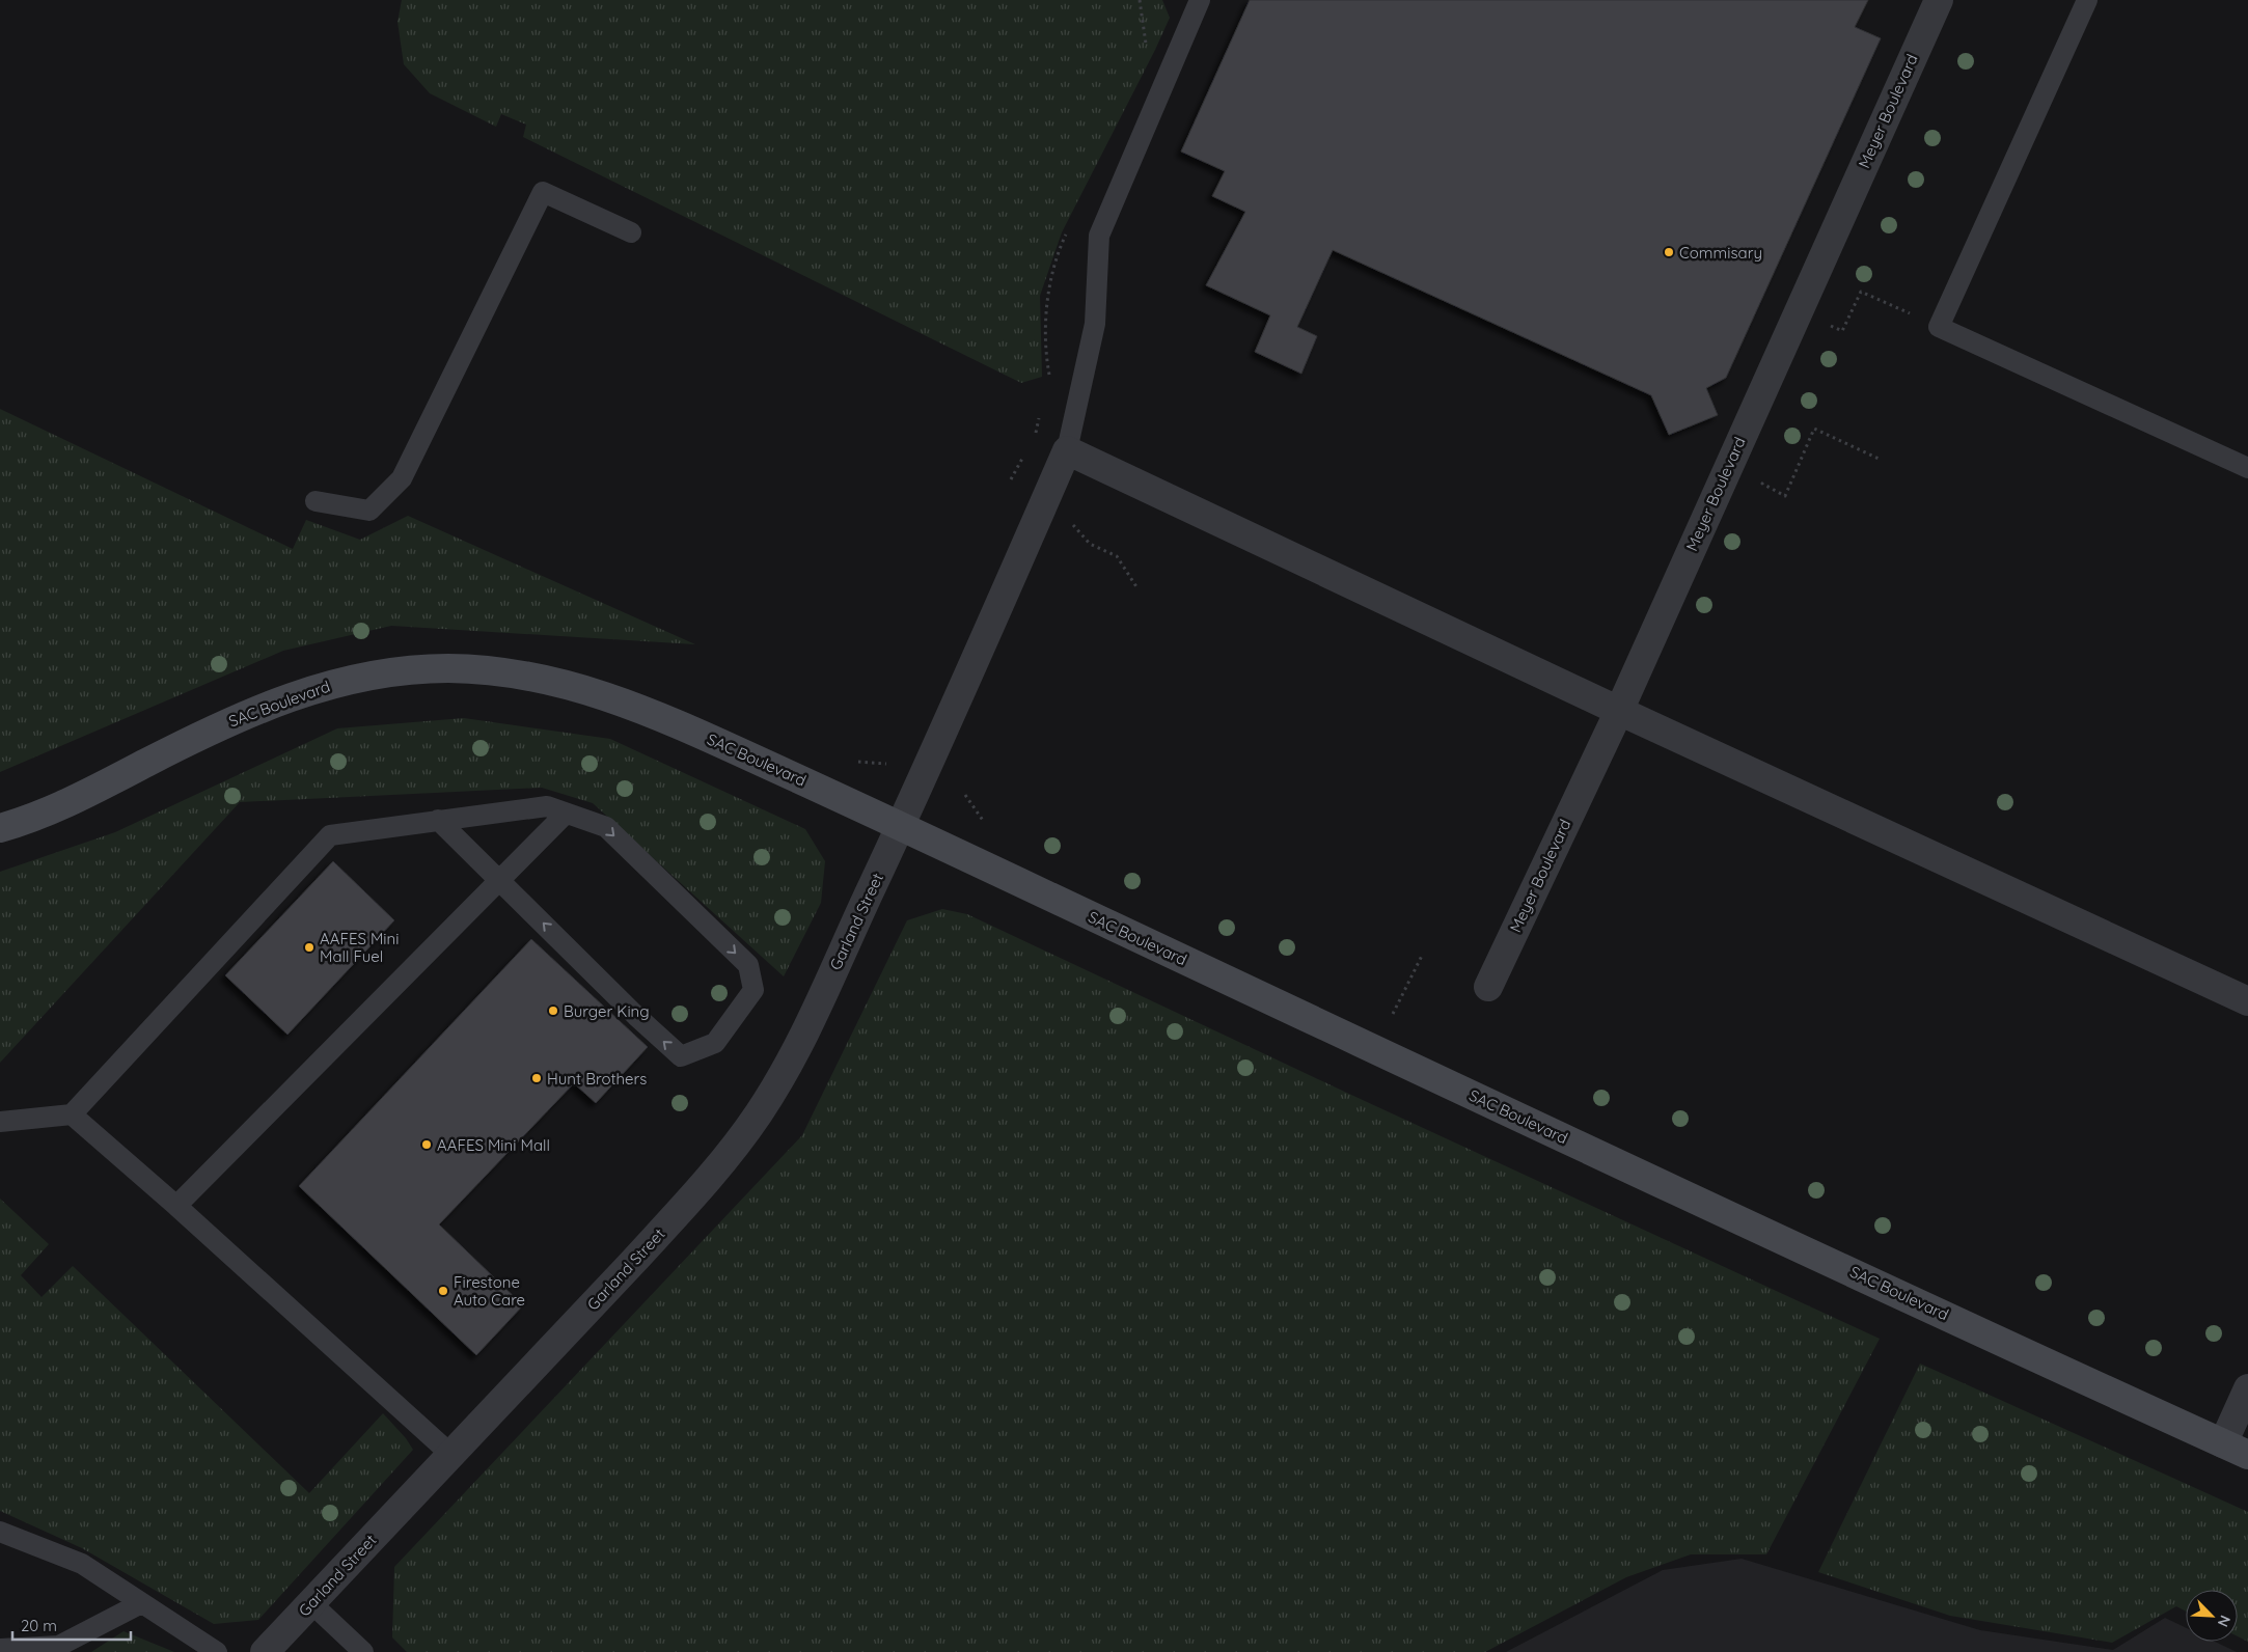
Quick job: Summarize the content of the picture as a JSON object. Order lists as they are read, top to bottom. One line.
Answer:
{"streets":{"street":["Meyer Boulevard","SAC Boulevard","Garland Street"]},"crossings":[["SAC Boulevard","Garland Street"]],"places":["Commisary","AAFES Mini Mall Fuel","Burger King","Hunt Brothers","AAFES Mini Mall","Firestone Auto Care"],"scale_bar":"20 m","north":"bottom right"}
